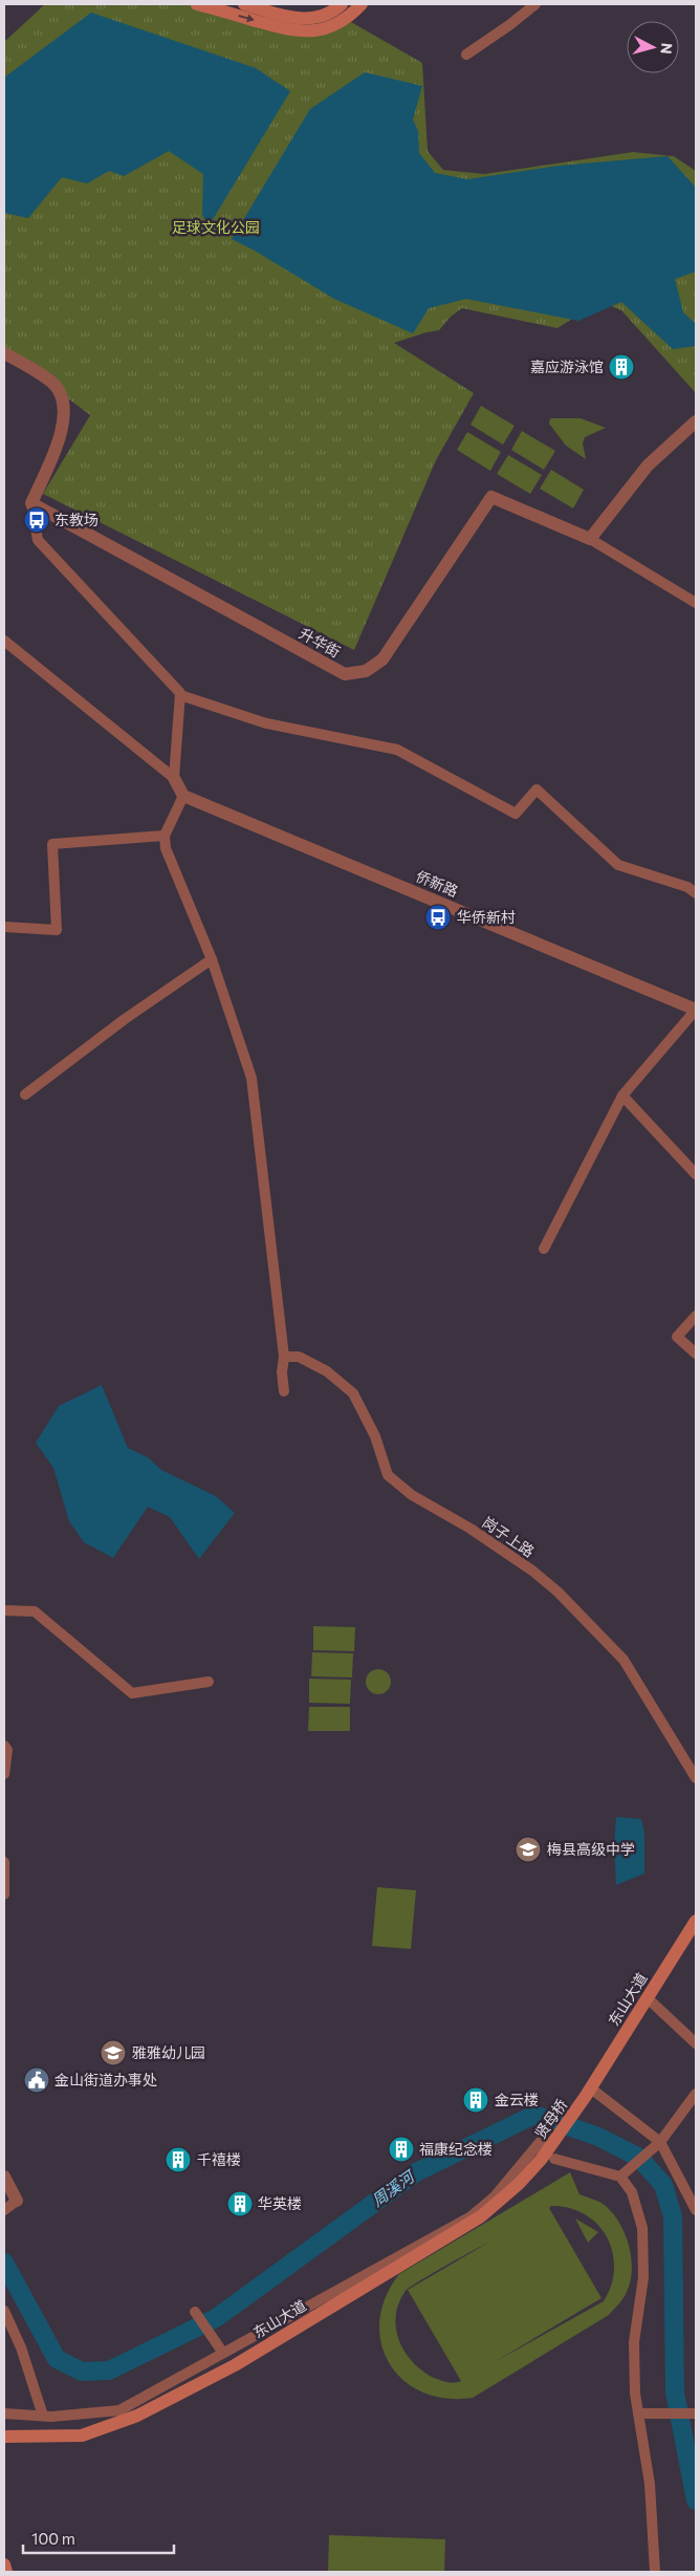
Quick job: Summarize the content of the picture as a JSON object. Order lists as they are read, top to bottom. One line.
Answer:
{"streets":{"main road":["东山大道","贤母桥"],"street":["升华街","侨新路","岗子上路"]},"crossings":[["东山大道","贤母桥"]],"water":["周溪河"],"parks":["足球文化公园"],"places":{"building":["嘉应游泳馆","金云楼","福康纪念楼","千禧楼","华英楼"],"bus stop":["东教场","华侨新村"],"school or university":["梅县高级中学","雅雅幼儿园"],"public building":["金山街道办事处"]},"scale_bar":"100 m","north":"right"}
